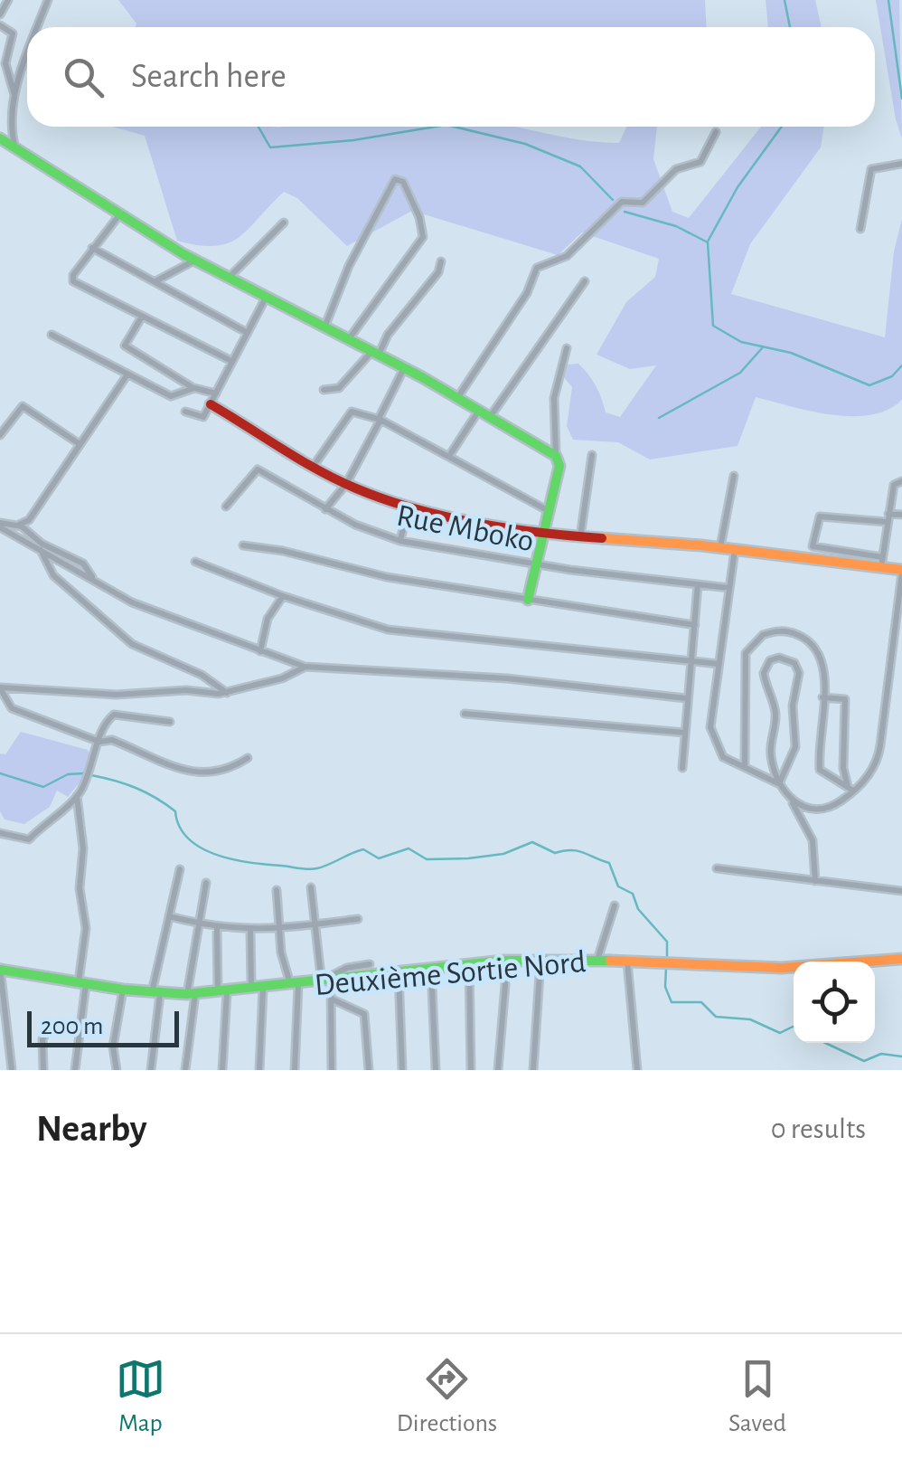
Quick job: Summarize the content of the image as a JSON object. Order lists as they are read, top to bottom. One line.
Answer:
{"streets":{"street":["Rue Mboko","Deuxième Sortie Nord"]},"scale_bar":"200 m","page":{"search":"Search here","scale":"200 m","heading":["Nearby","0 results"],"nav":["Map","Directions","Saved"]}}
